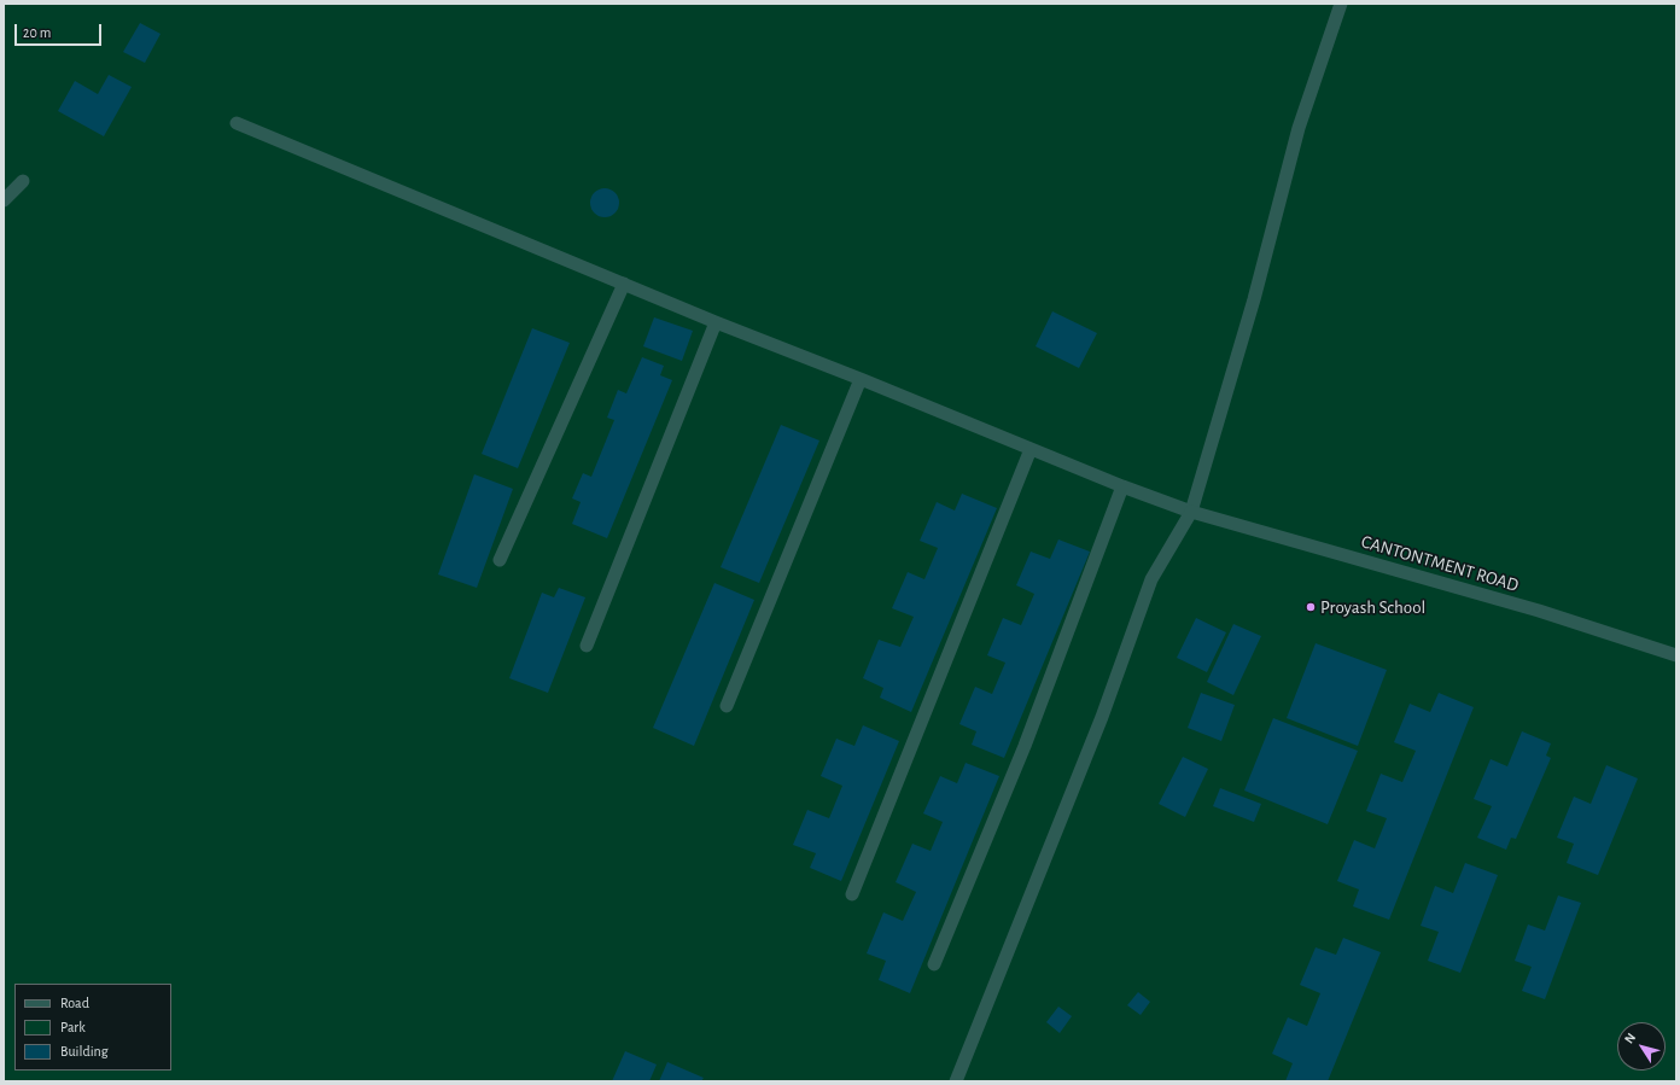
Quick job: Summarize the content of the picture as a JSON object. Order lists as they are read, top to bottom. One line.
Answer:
{"streets":{"street":["CANTONTMENT ROAD"]},"places":["Proyash School"],"legend":["Road","Park","Building"],"scale_bar":"20 m","north":"top left"}
